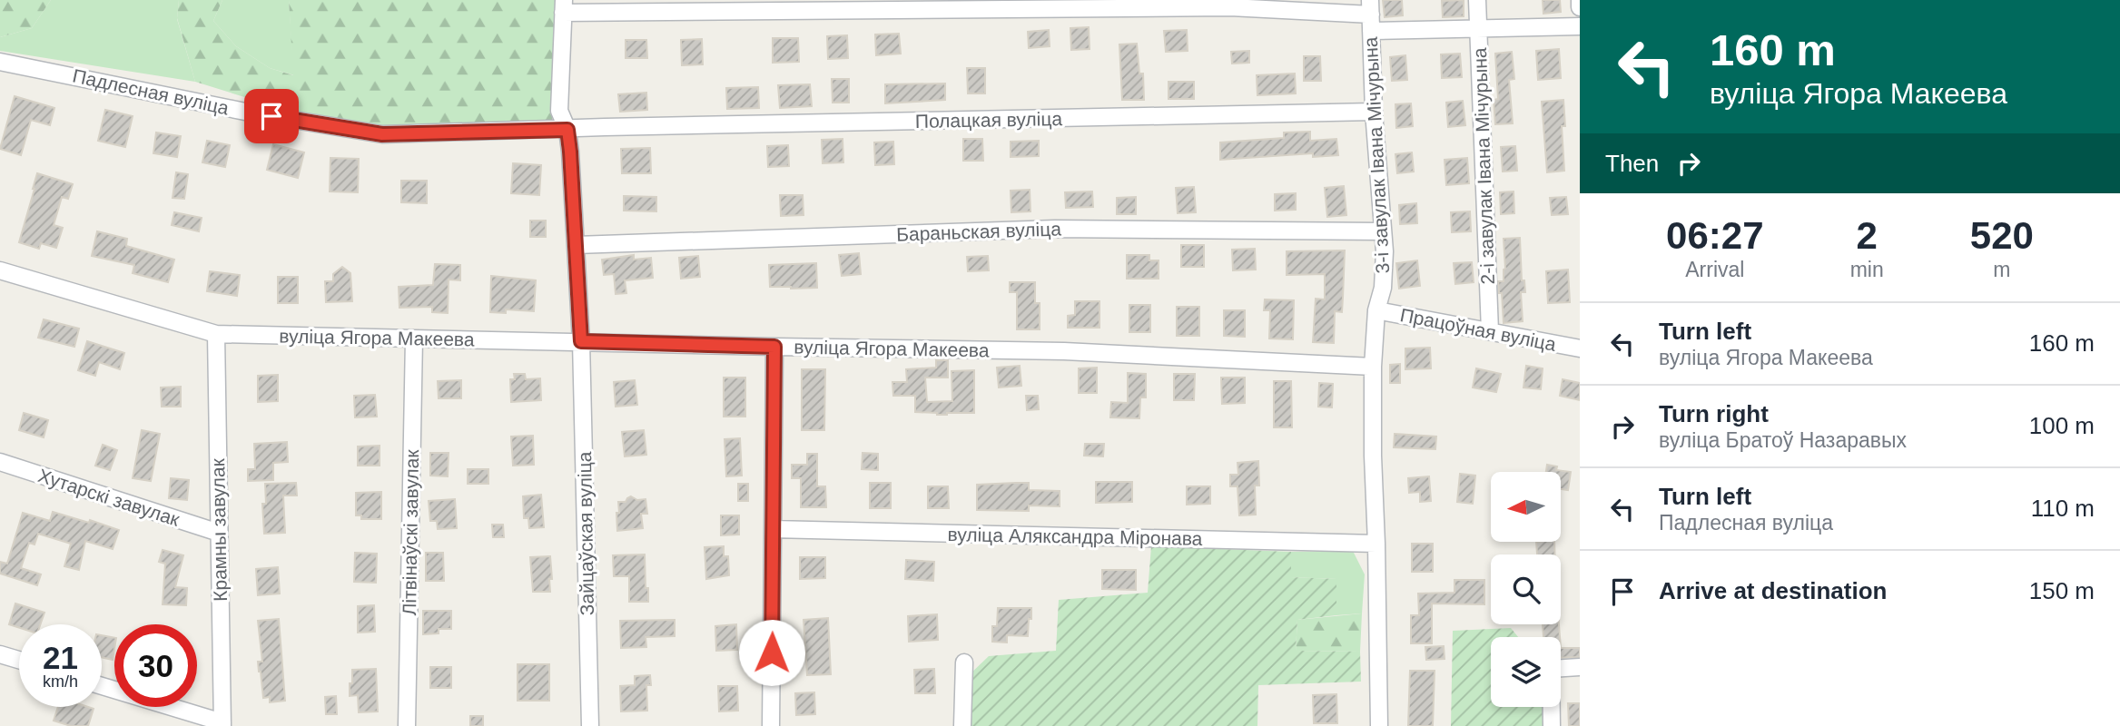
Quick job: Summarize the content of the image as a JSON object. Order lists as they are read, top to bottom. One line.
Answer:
{"streets":{"street":["Падлесная вуліца","Полацкая вуліца","3-і завулак Івана Мічурына","2-і завулак Івана Мічурына","Бараньская вуліца","Працоўная вуліца","вуліца Ягора Макеева","Хутарскі завулак","Крамны завулак","Літвінаўскі завулак","Зайцаўская вуліца","вуліца Аляксандра Міронава"]},"crossings":[["Падлесная вуліца","Полацкая вуліца"],["Падлесная вуліца","Зайцаўская вуліца"],["Полацкая вуліца","3-і завулак Івана Мічурына"],["3-і завулак Івана Мічурына","Бараньская вуліца"],["3-і завулак Івана Мічурына","Працоўная вуліца"],["3-і завулак Івана Мічурына","вуліца Ягора Макеева"],["3-і завулак Івана Мічурына","вуліца Аляксандра Міронава"],["2-і завулак Івана Мічурына","Працоўная вуліца"],["Бараньская вуліца","Зайцаўская вуліца"],["вуліца Ягора Макеева","Крамны завулак"],["вуліца Ягора Макеева","Літвінаўскі завулак"],["вуліца Ягора Макеева","Зайцаўская вуліца"],["Хутарскі завулак","Крамны завулак"]],"north":"left","page":{"turn":["160 m","вуліца Ягора Макеева"],"then":"Then","eta":["06:27","Arrival","2","min","520","m"],"list":[{"name":"Turn left","note":"вуліца Ягора Макеева","value":"160 m"},{"name":"Turn right","note":"вуліца Братоў Назаравых","value":"100 m"},{"name":"Turn left","note":"Падлесная вуліца","value":"110 m"},{"name":"Arrive at destination","value":"150 m"}],"speed":"21 km/h","limit":"30"}}
